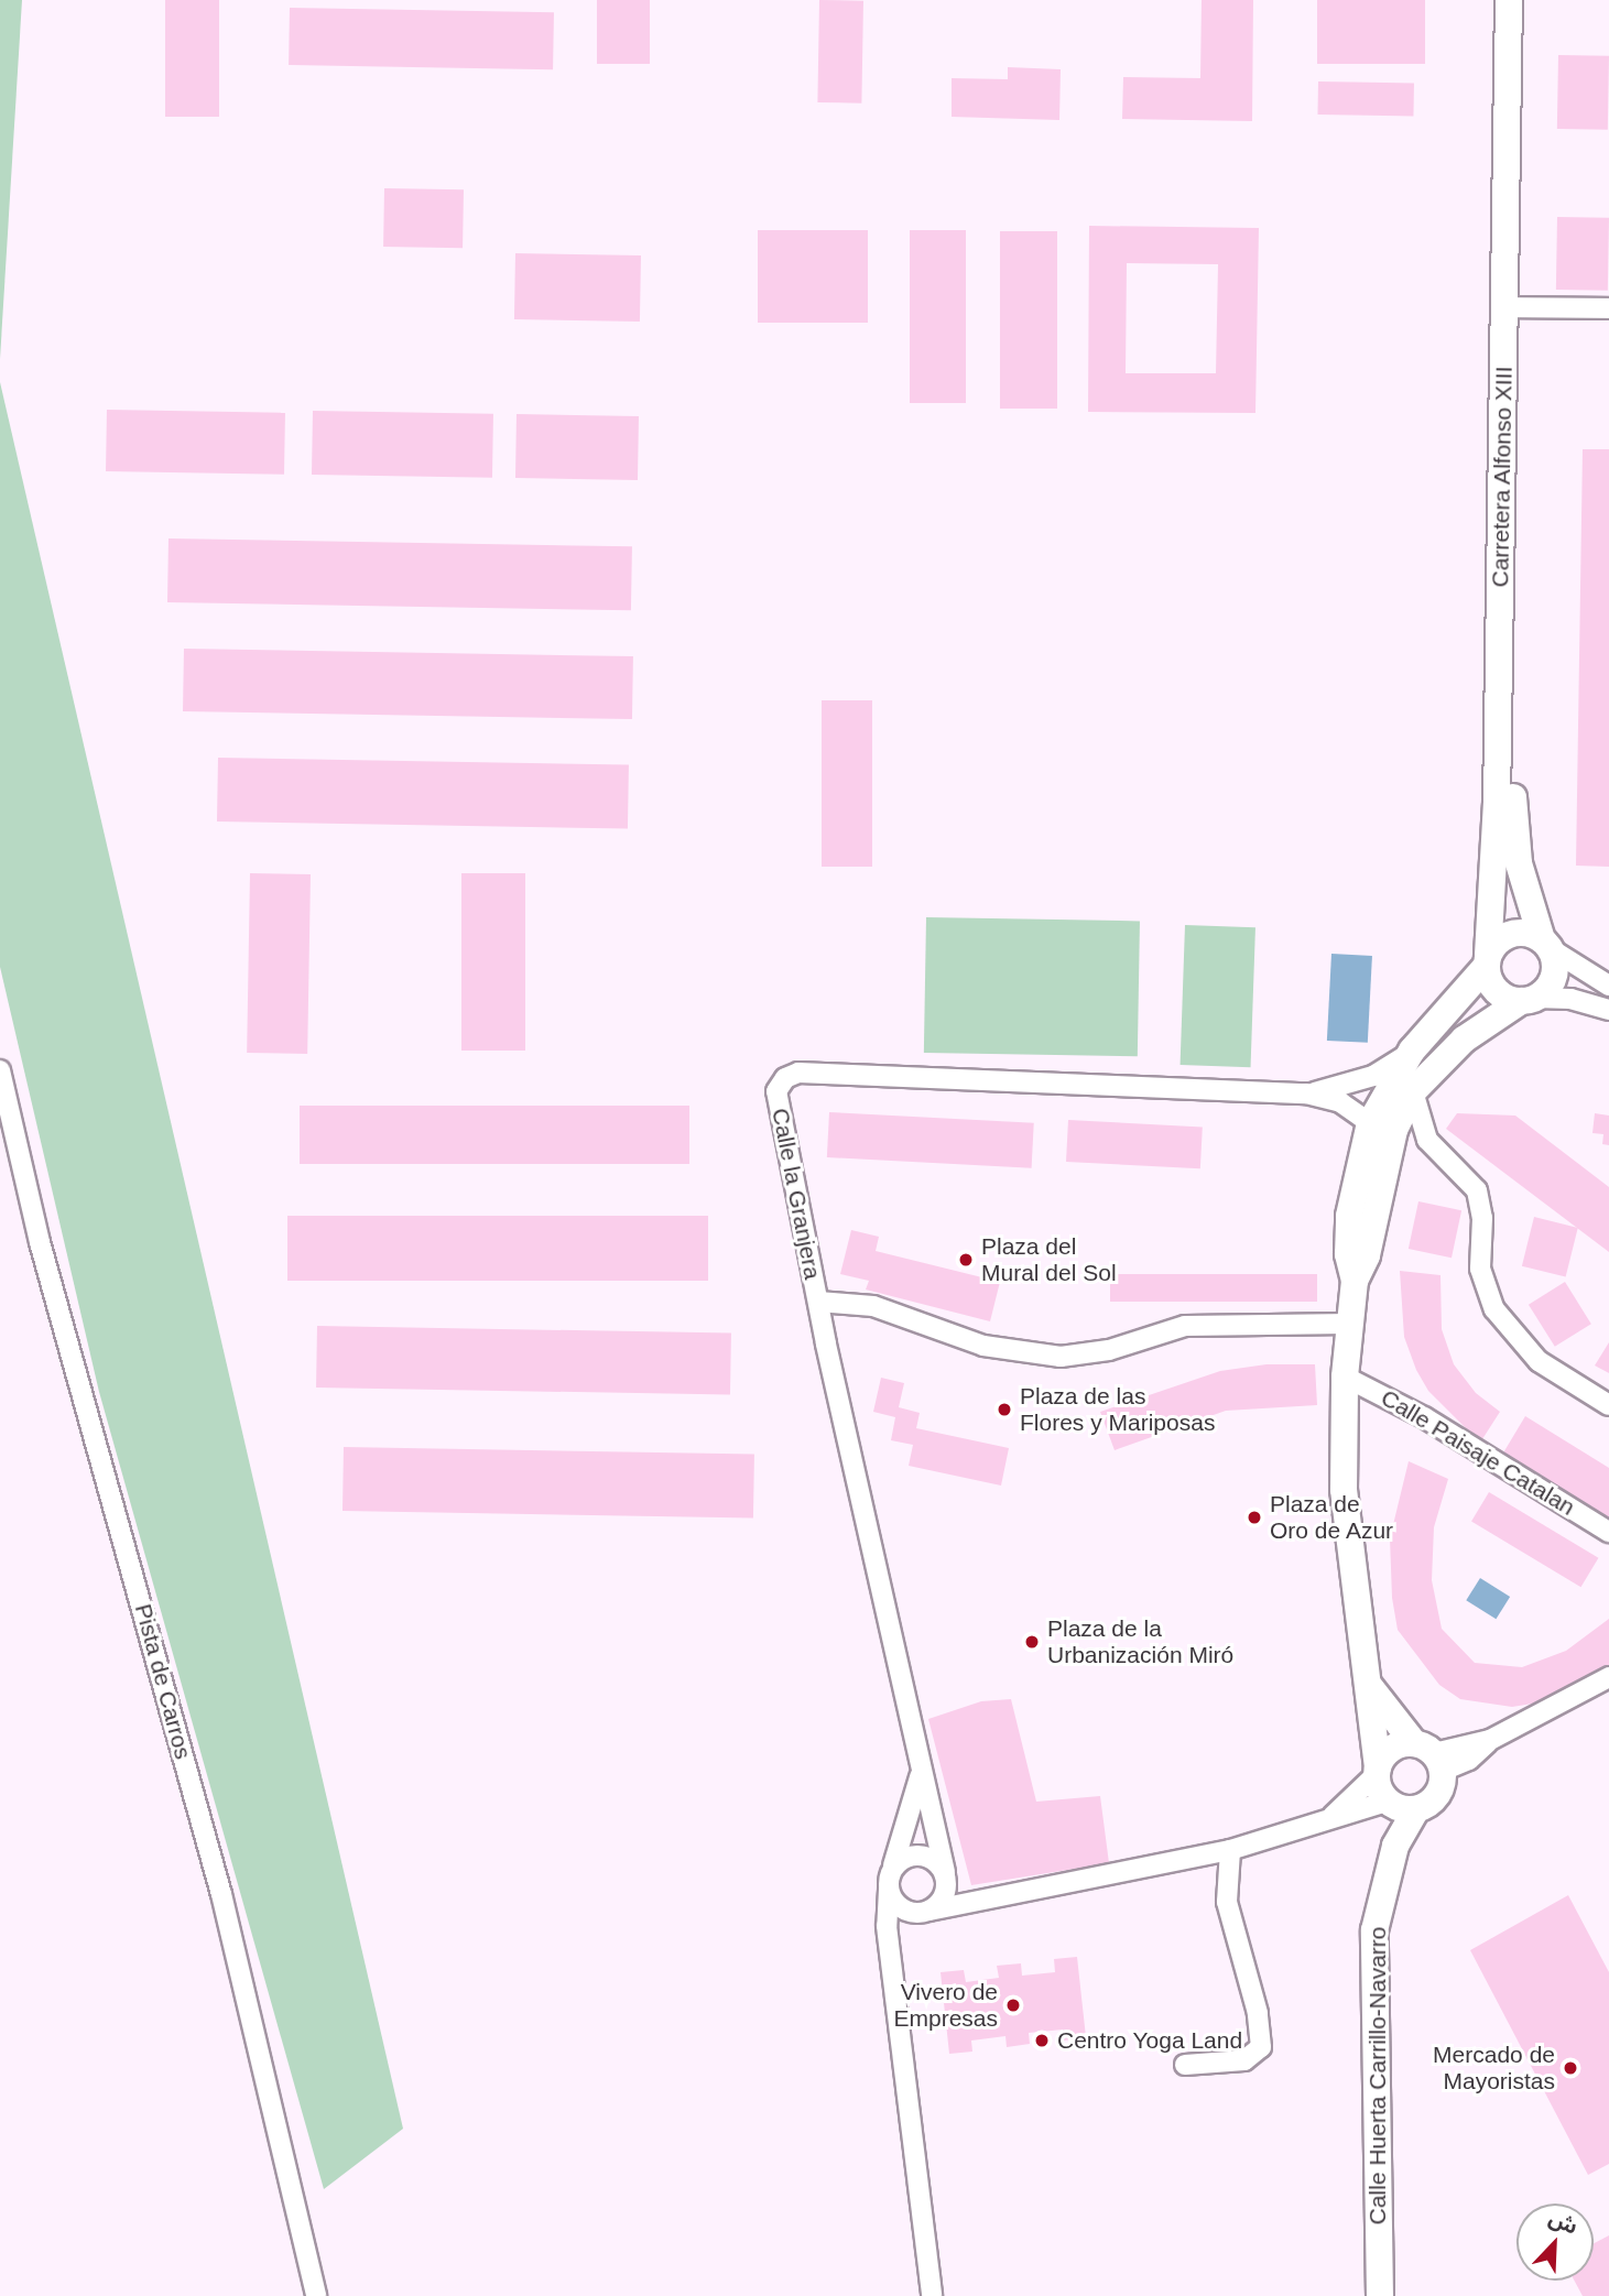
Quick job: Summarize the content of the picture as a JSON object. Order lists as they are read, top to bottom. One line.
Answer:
{"streets":{"street":["Carretera Alfonso XIII","Calle la Granjera","Calle Paisaje Catalan","Pista de Carros","Calle Huerta Carrillo-Navarro"]},"crossings":[["Calle Paisaje Catalan","Calle Huerta Carrillo-Navarro"]],"places":["Plaza del Mural del Sol","Plaza de las Flores y Mariposas","Plaza de Oro de Azur","Plaza de la Urbanización Miró","Vivero de Empresas","Centro Yoga Land","Mercado de Mayoristas"],"north":"top right"}
